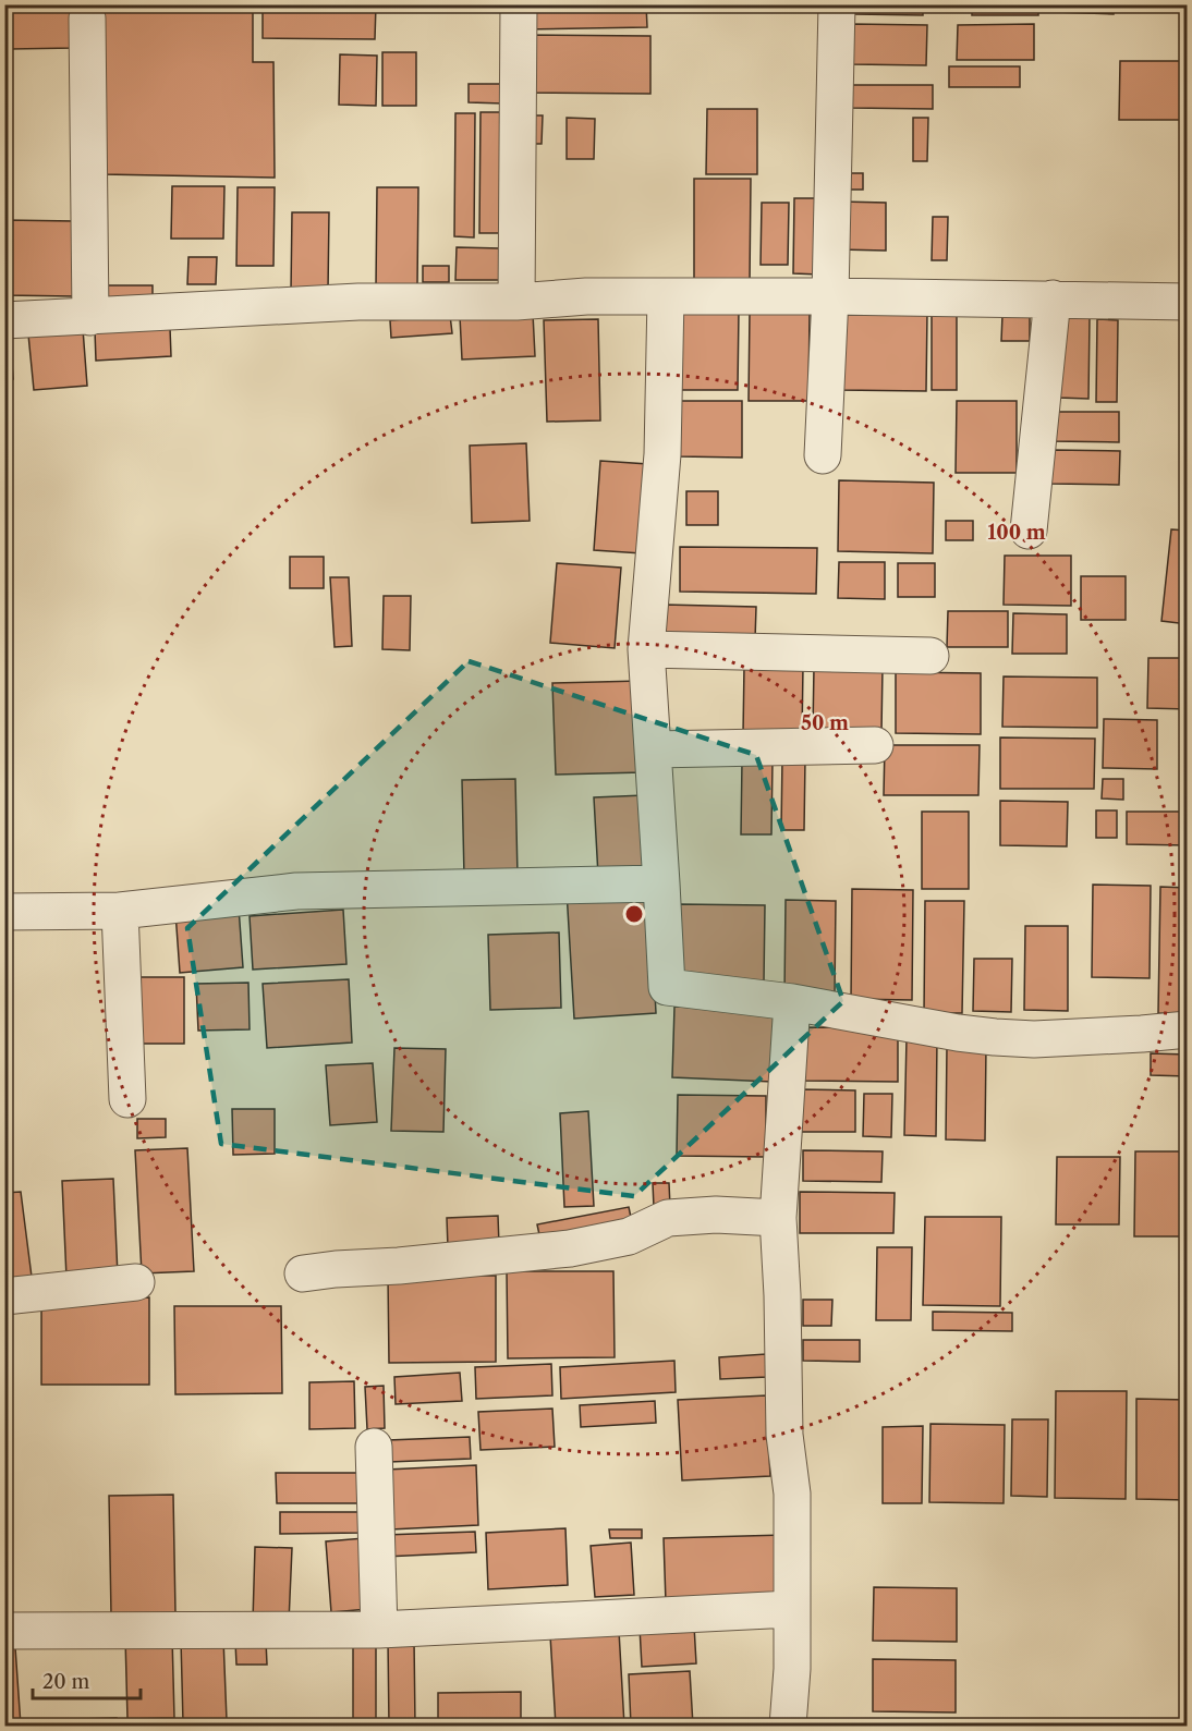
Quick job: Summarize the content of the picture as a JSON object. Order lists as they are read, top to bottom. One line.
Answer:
{"scale_bar":"20 m","rings":["100 m","50 m"]}
